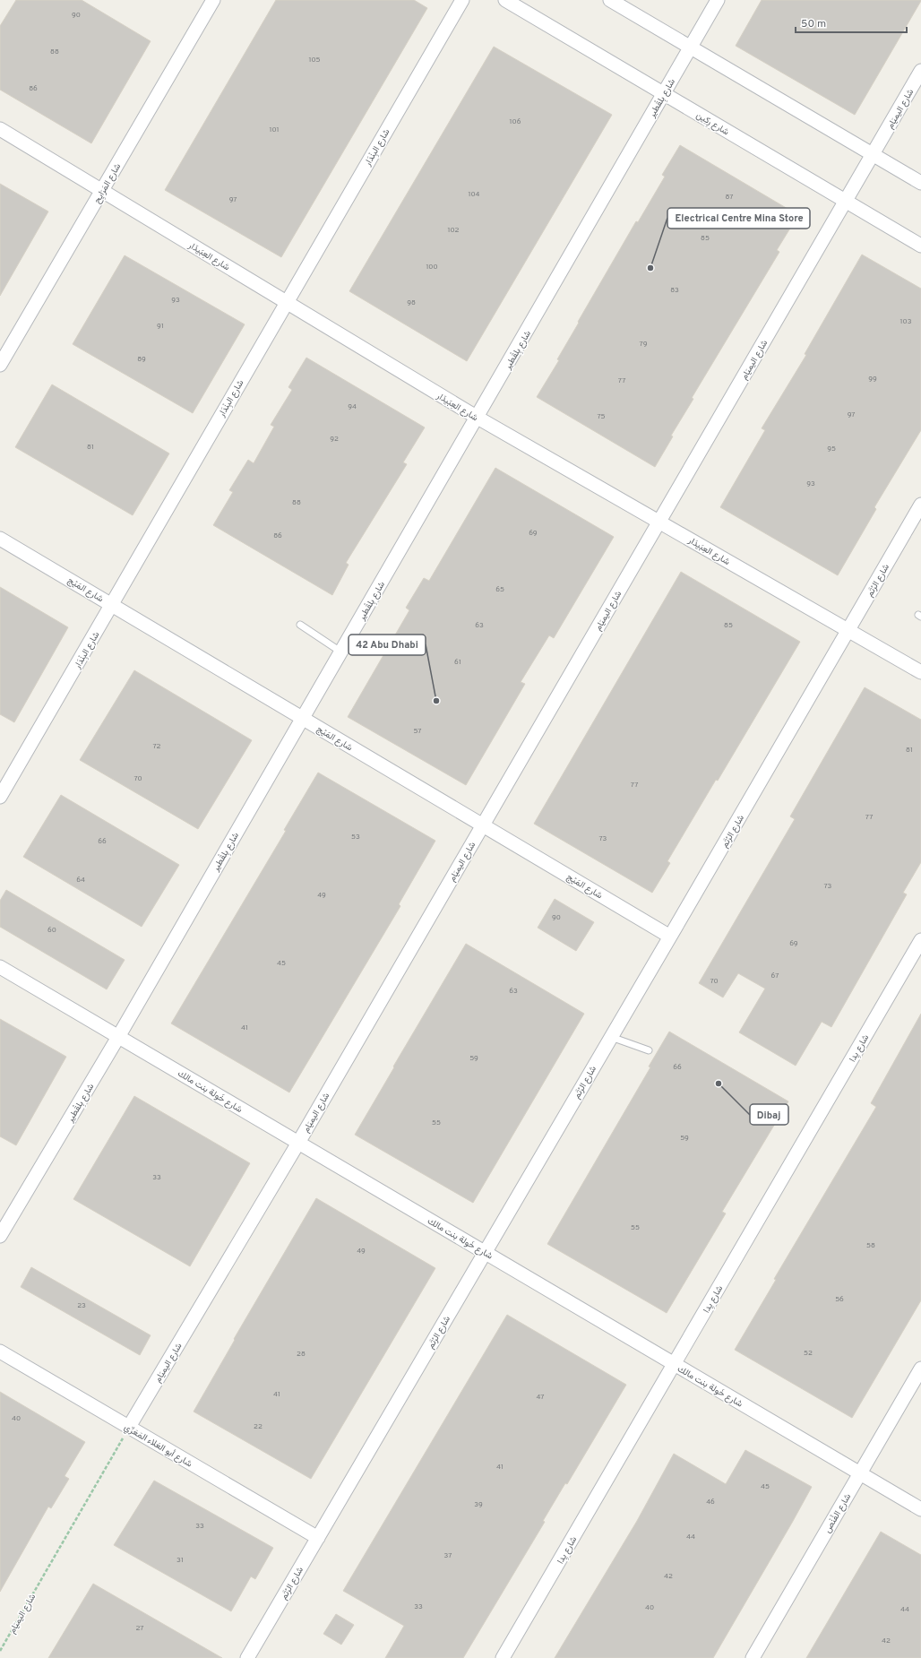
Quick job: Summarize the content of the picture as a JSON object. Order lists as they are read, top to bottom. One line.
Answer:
{"streets":{"street":["شارع بِلقْطير","شارع اليميَام","شارع رِكِين","شارع البِنْدَار","شارع المَرَايِح","شارع العِبَيدَار","شارع الرُتَم","شارع المَيْج","شارع يِدا","شارع خَولة بنت مالك","شارع أبو العَلاء المَعَرِّي","شارع الفُنْص"]},"crossings":[["شارع بِلقْطير","شارع رِكِين"],["شارع بِلقْطير","شارع العِبَيدَار"],["شارع بِلقْطير","شارع المَيْج"],["شارع بِلقْطير","شارع خَولة بنت مالك"],["شارع اليميَام","شارع رِكِين"],["شارع اليميَام","شارع العِبَيدَار"],["شارع اليميَام","شارع المَيْج"],["شارع اليميَام","شارع خَولة بنت مالك"],["شارع اليميَام","شارع أبو العَلاء المَعَرِّي"],["شارع البِنْدَار","شارع العِبَيدَار"],["شارع البِنْدَار","شارع المَيْج"],["شارع المَرَايِح","شارع العِبَيدَار"],["شارع العِبَيدَار","شارع الرُتَم"],["شارع الرُتَم","شارع المَيْج"],["شارع الرُتَم","شارع خَولة بنت مالك"],["شارع الرُتَم","شارع أبو العَلاء المَعَرِّي"],["شارع يِدا","شارع خَولة بنت مالك"],["شارع خَولة بنت مالك","شارع الفُنْص"]],"places":["Electrical Centre Mina Store","42 Abu Dhabi","Dibaj"],"house_numbers":["90","88","105","86","106","101","104","87","97","102","85","100","83","93","98","103","91","79","89","99","77","94","97","75","92","81","95","93","88","69","86","65","63","85","61","57","72","81","70","77","77","53","73","66","64","73","49","90","60","69","45","67","70","63","41","59","66","55","59","33","55","58","49","56","23","52","28","41","47","40","22","41","45","46","39","33","44","37","31","42","33","40","44","27","42"],"scale_bar":"50 m"}
